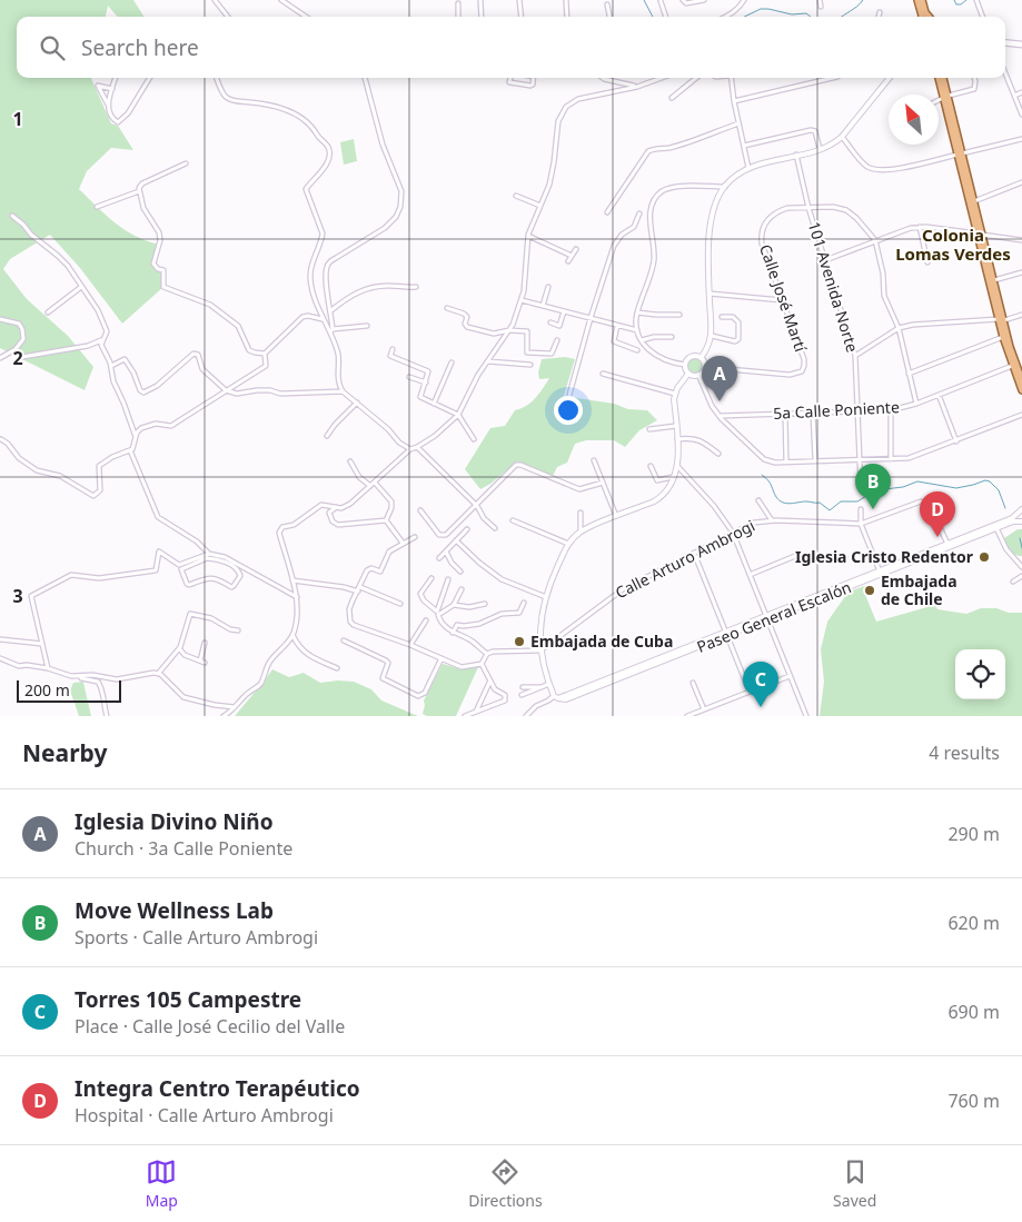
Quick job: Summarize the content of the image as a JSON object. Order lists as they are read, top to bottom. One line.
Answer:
{"streets":{"street":["101 Avenida Norte","Calle José Martí","5a Calle Poniente","Calle Arturo Ambrogi","Paseo General Escalón"]},"crossings":[["101 Avenida Norte","Calle José Martí"],["101 Avenida Norte","5a Calle Poniente"],["Calle José Martí","5a Calle Poniente"],["Calle Arturo Ambrogi","Paseo General Escalón"]],"districts":["Colonia Lomas Verdes"],"places":["Iglesia Cristo Redentor","Embajada de Chile","Embajada de Cuba"],"scale_bar":"200 m","north":"top left","page":{"search":"Search here","pins":["A","B","D","C"],"scale":"200 m","heading":["Nearby","4 results"],"list":[{"mark":"A","name":"Iglesia Divino Niño","note":"Church · 3a Calle Poniente","value":"290 m"},{"mark":"B","name":"Move Wellness Lab","note":"Sports · Calle Arturo Ambrogi","value":"620 m"},{"mark":"C","name":"Torres 105 Campestre","note":"Place · Calle José Cecilio del Valle","value":"690 m"},{"mark":"D","name":"Integra Centro Terapéutico","note":"Hospital · Calle Arturo Ambrogi","value":"760 m"}],"nav":["Map","Directions","Saved"]},"grid":{"rows":["1","2","3"]}}
